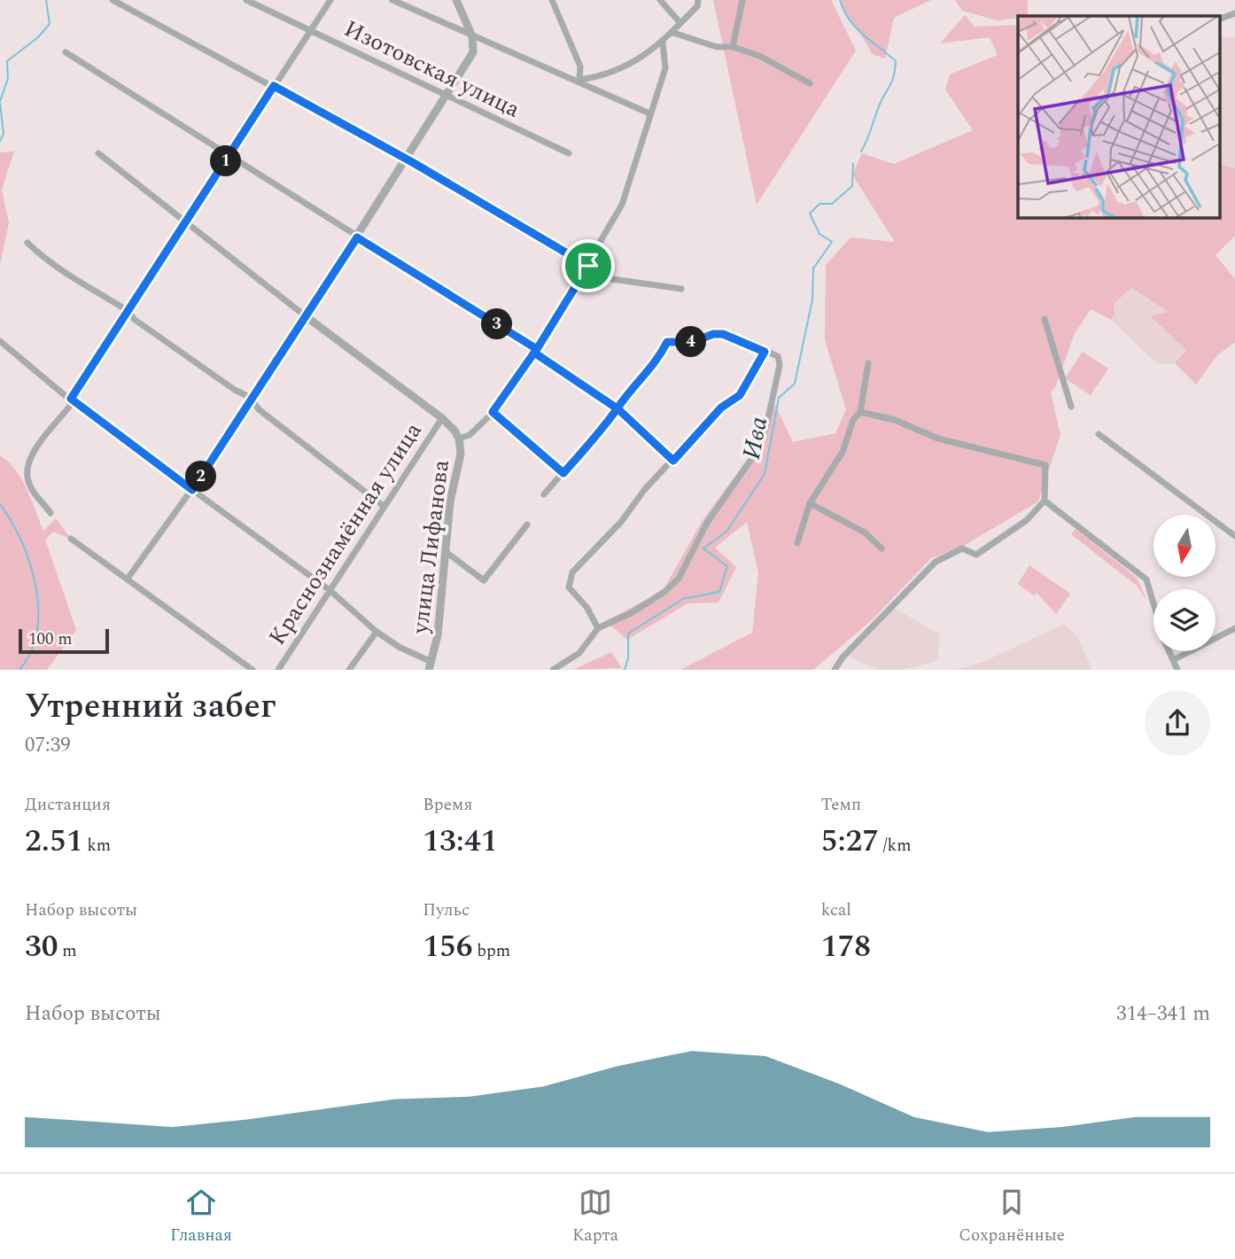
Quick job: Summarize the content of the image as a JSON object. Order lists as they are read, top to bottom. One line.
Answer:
{"streets":{"street":["Изотовская улица","Краснознамённая улица","улица Лифанова"]},"water":["Ива"],"scale_bar":"100 m","north":"bottom","page":{"pins":["1","3","4","2"],"scale":"100 m","heading":["Утренний забег","07:39"],"stats":[["Дистанция","2.51 km"],["Время","13:41"],["Темп","5:27 /km"],["Набор высоты","30 m"],["Пульс","156 bpm"],["kcal","178"]],"chart":["Набор высоты","314–341 m"],"tabs":["Главная","Карта","Сохранённые"]}}
